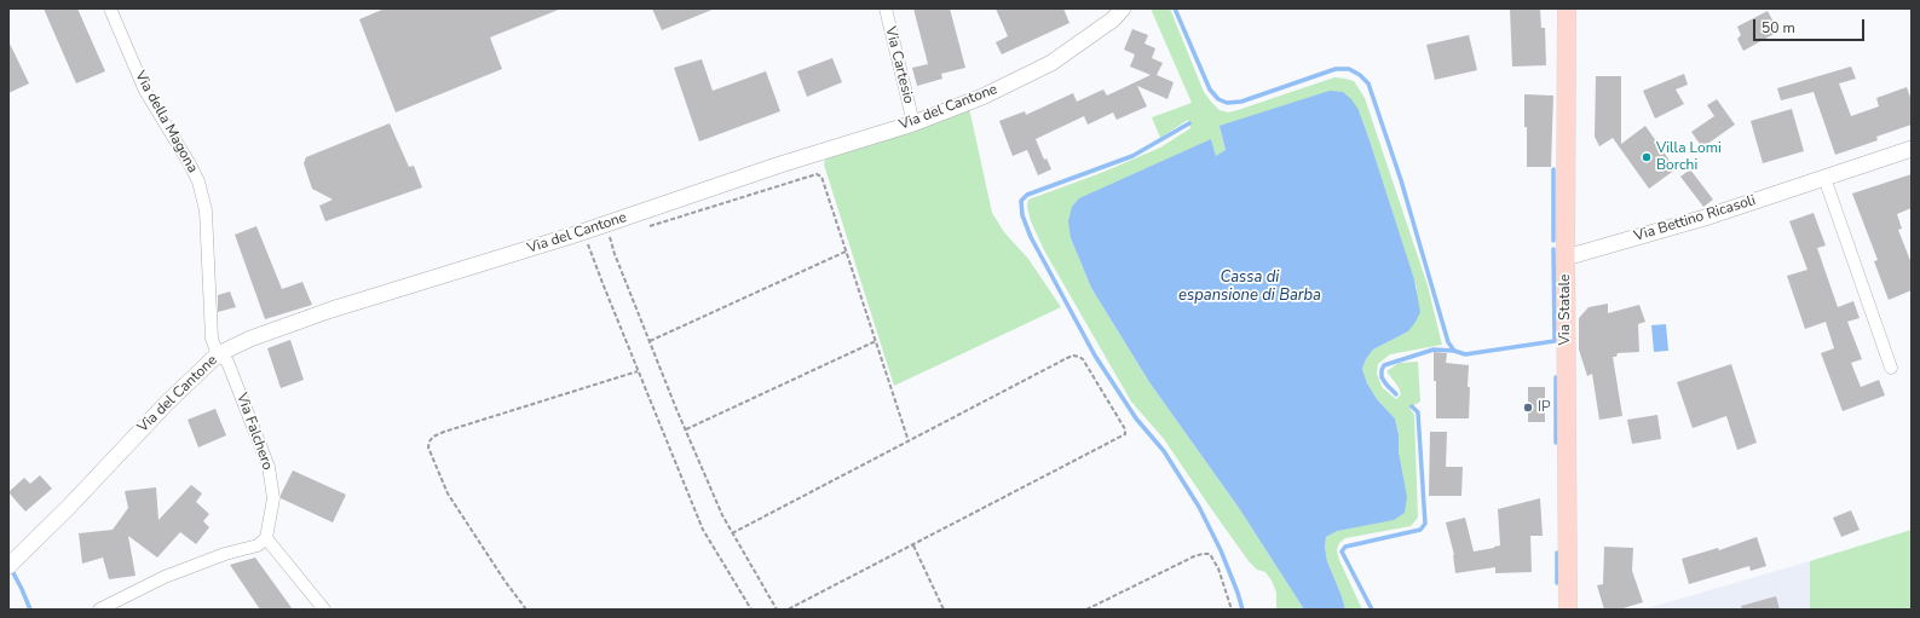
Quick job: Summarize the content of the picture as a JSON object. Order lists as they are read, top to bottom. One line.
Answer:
{"streets":{"main road":["Via Statale"],"street":["Via Cartesio","Via del Cantone","Via della Magona","Via Bettino Ricasoli","Via Falchero"]},"crossings":[["Via Cartesio","Via del Cantone"],["Via del Cantone","Via della Magona"],["Via del Cantone","Via Falchero"],["Via della Magona","Via Falchero"],["Via Bettino Ricasoli","Via Statale"]],"water":["Cassa di espansione di Barba"],"places":["Villa Lomi Borchi","IP"],"scale_bar":"50 m"}
